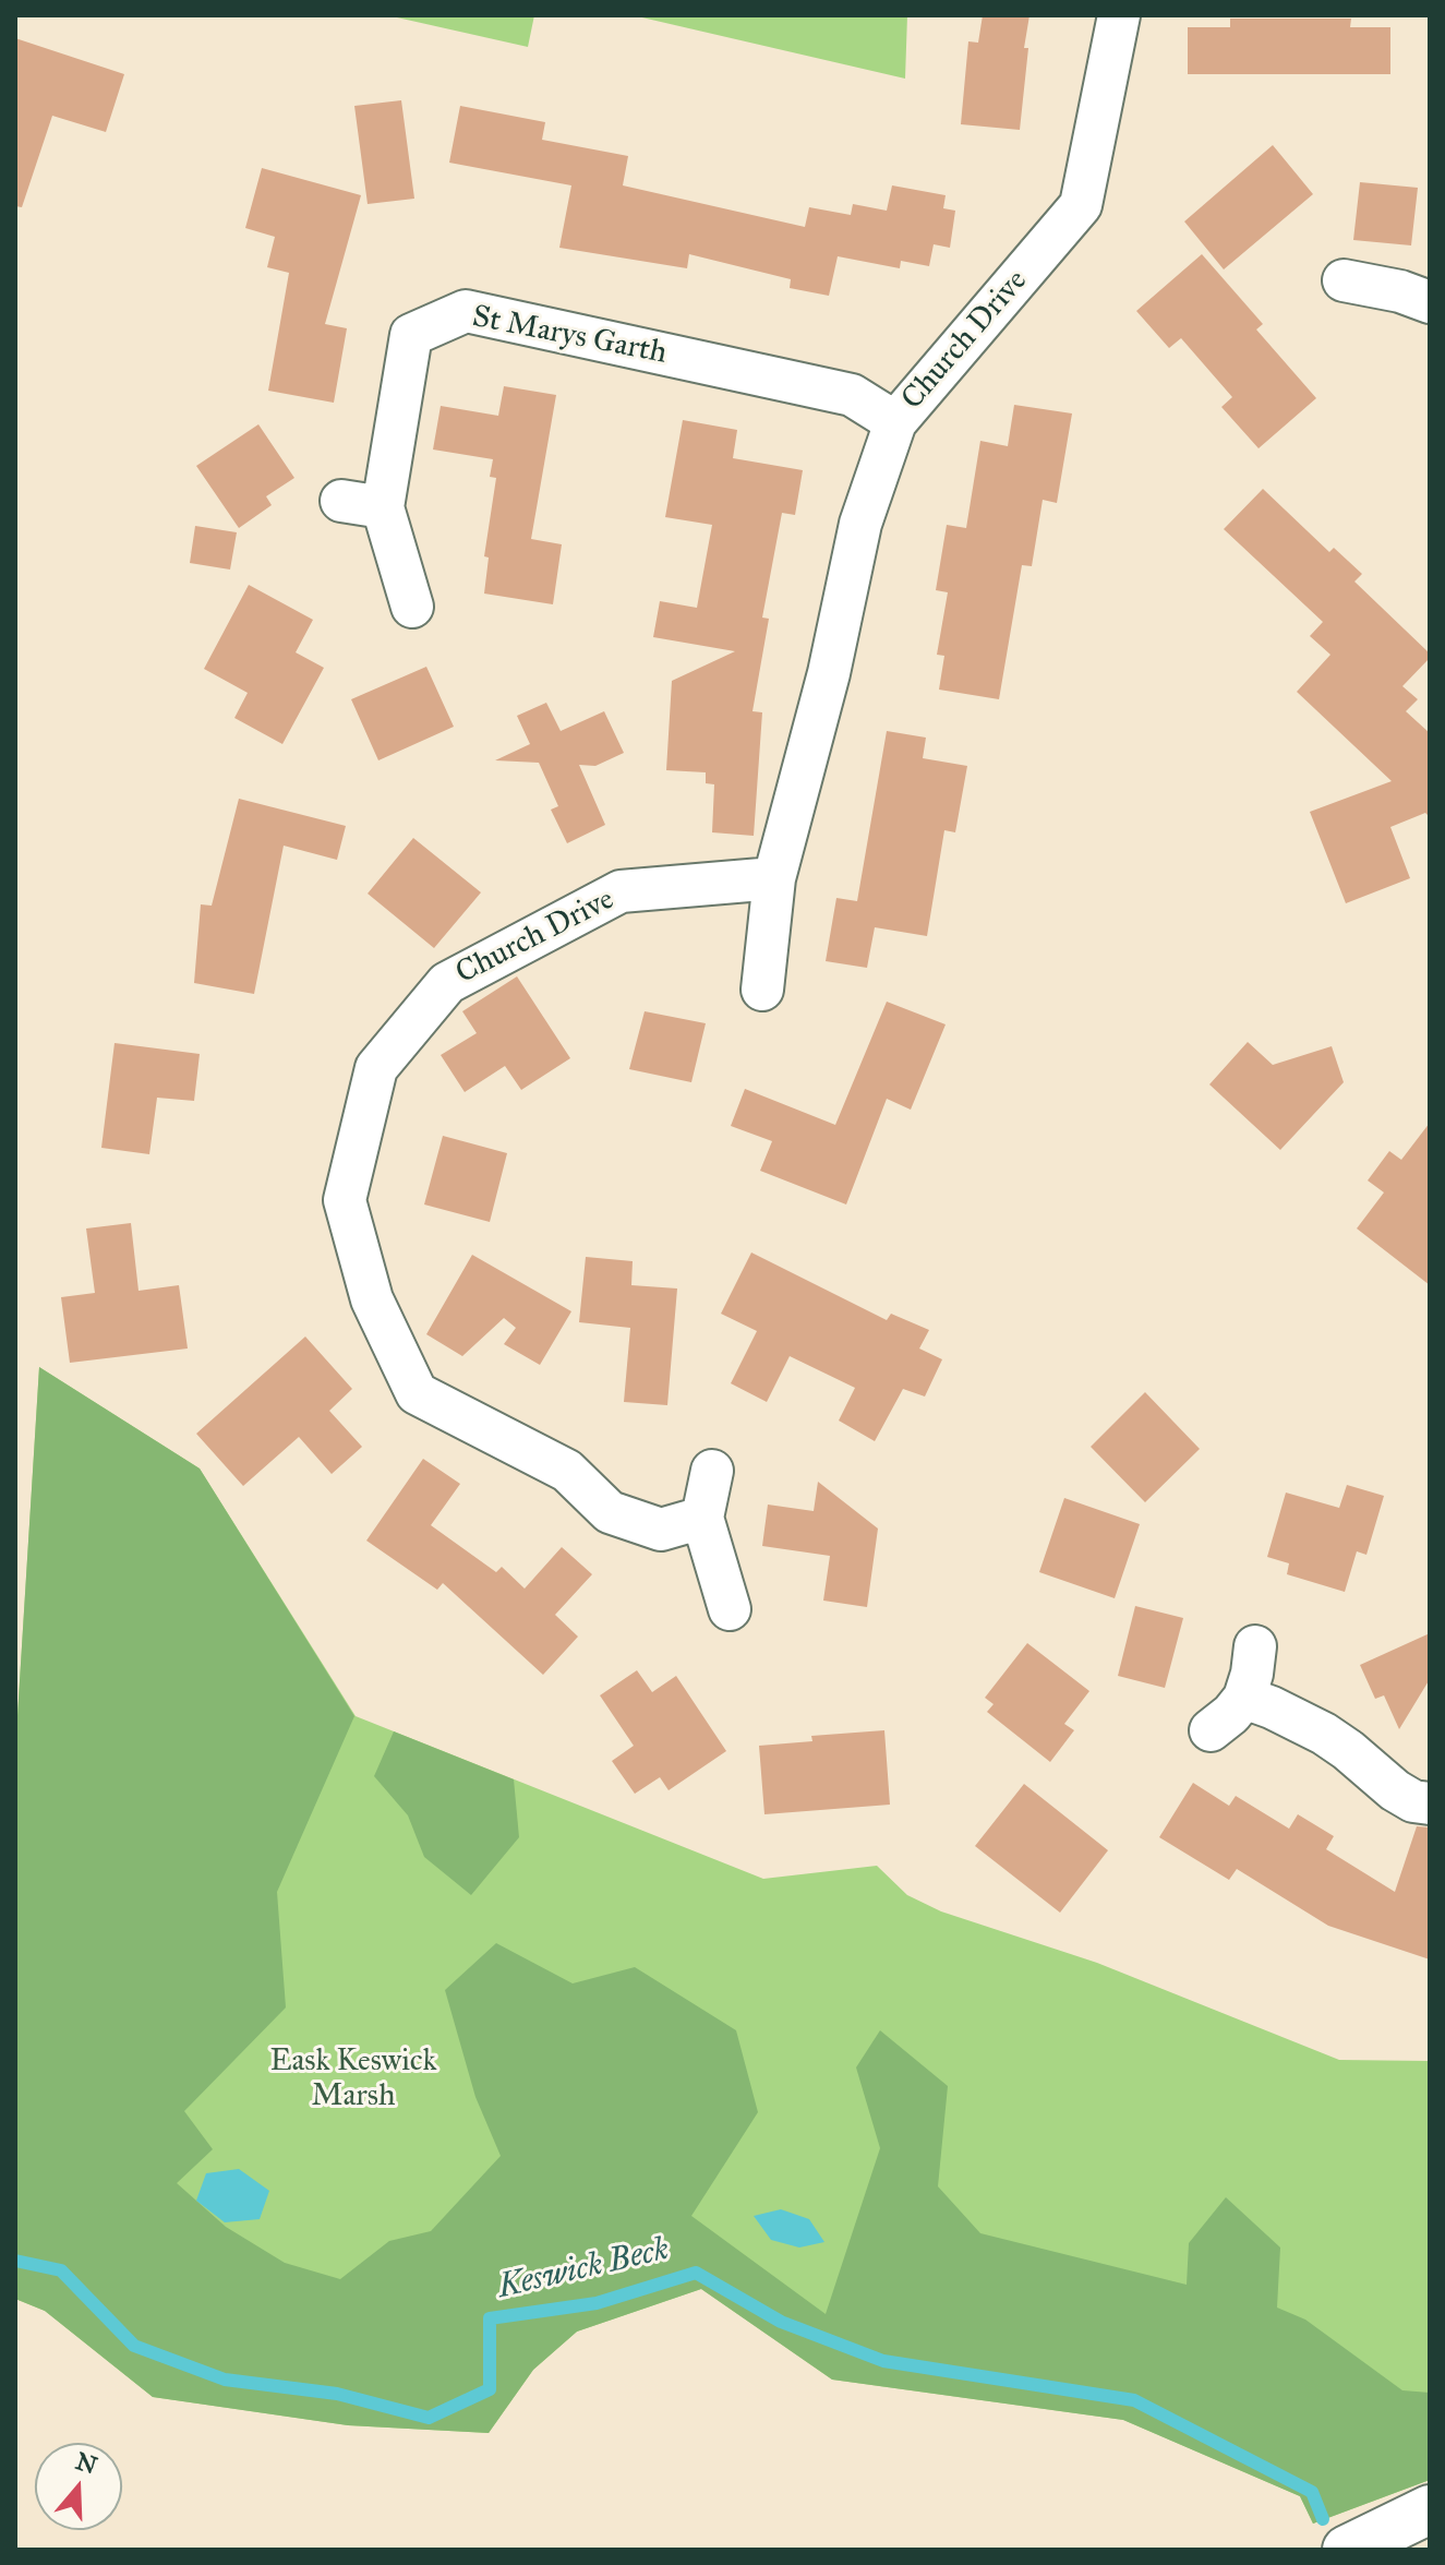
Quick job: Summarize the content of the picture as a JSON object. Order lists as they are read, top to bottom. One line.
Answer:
{"streets":{"street":["St Marys Garth","Church Drive"]},"crossings":[["St Marys Garth","Church Drive"]],"water":["Keswick Beck"],"parks":["Eask Keswick Marsh"],"north":"top"}
